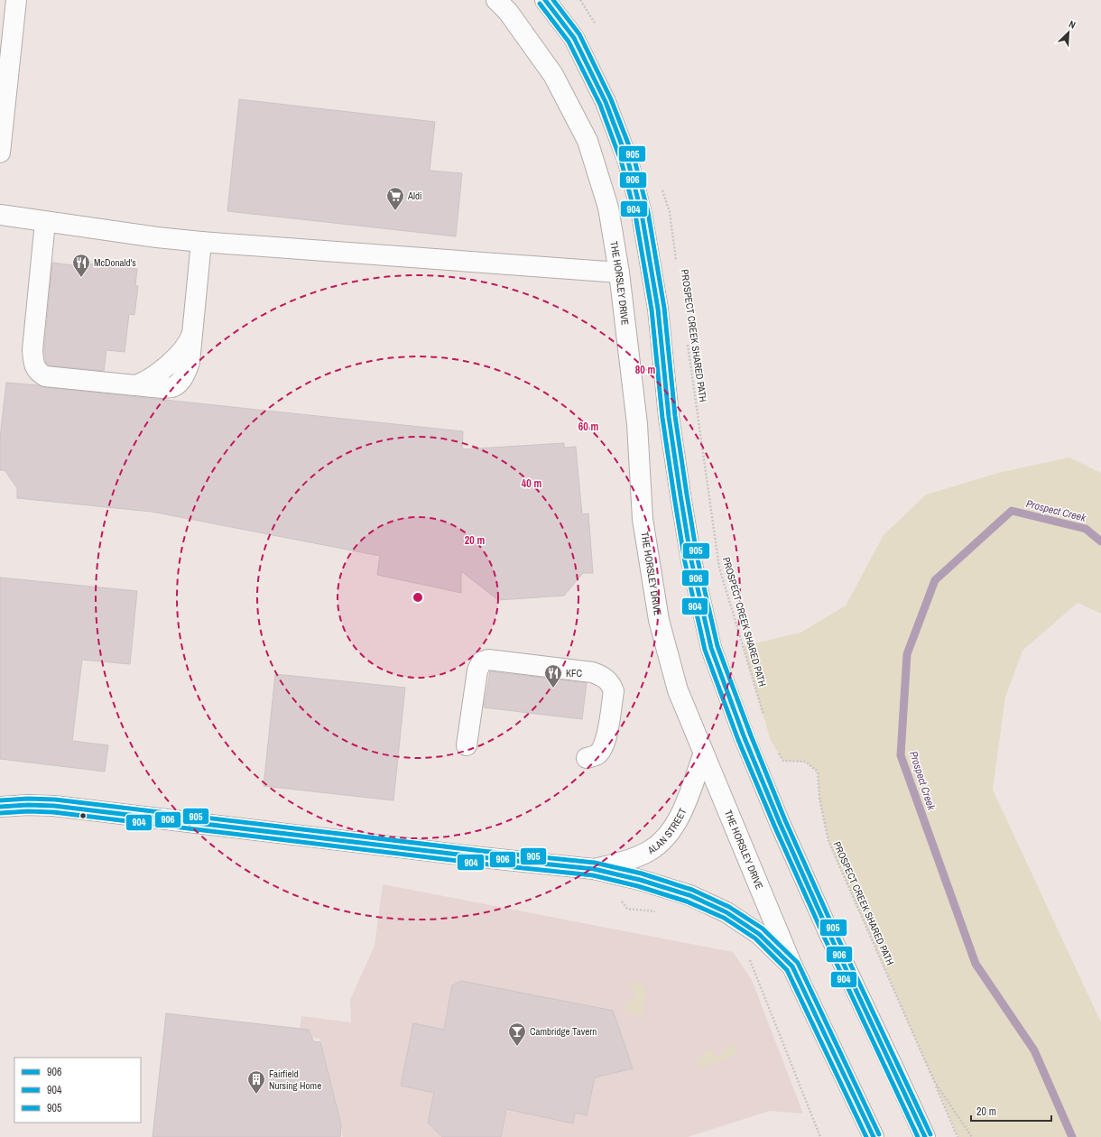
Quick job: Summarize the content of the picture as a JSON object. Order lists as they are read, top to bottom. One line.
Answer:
{"streets":{"main road":["THE HORSLEY DRIVE","ALAN STREET"],"path":["PROSPECT CREEK SHARED PATH"]},"crossings":[["THE HORSLEY DRIVE","ALAN STREET"]],"water":["Prospect Creek"],"places":{"supermarket":["Aldi"],"restaurant":["McDonald's","KFC"],"bar":["Cambridge Tavern"],"building":["Fairfield Nursing Home"]},"lines":["transit line 906","transit line 905","transit line 904"],"legend":["906","904","905"],"scale_bar":"20 m","north":"top right","rings":["80 m","60 m","40 m","20 m"]}
